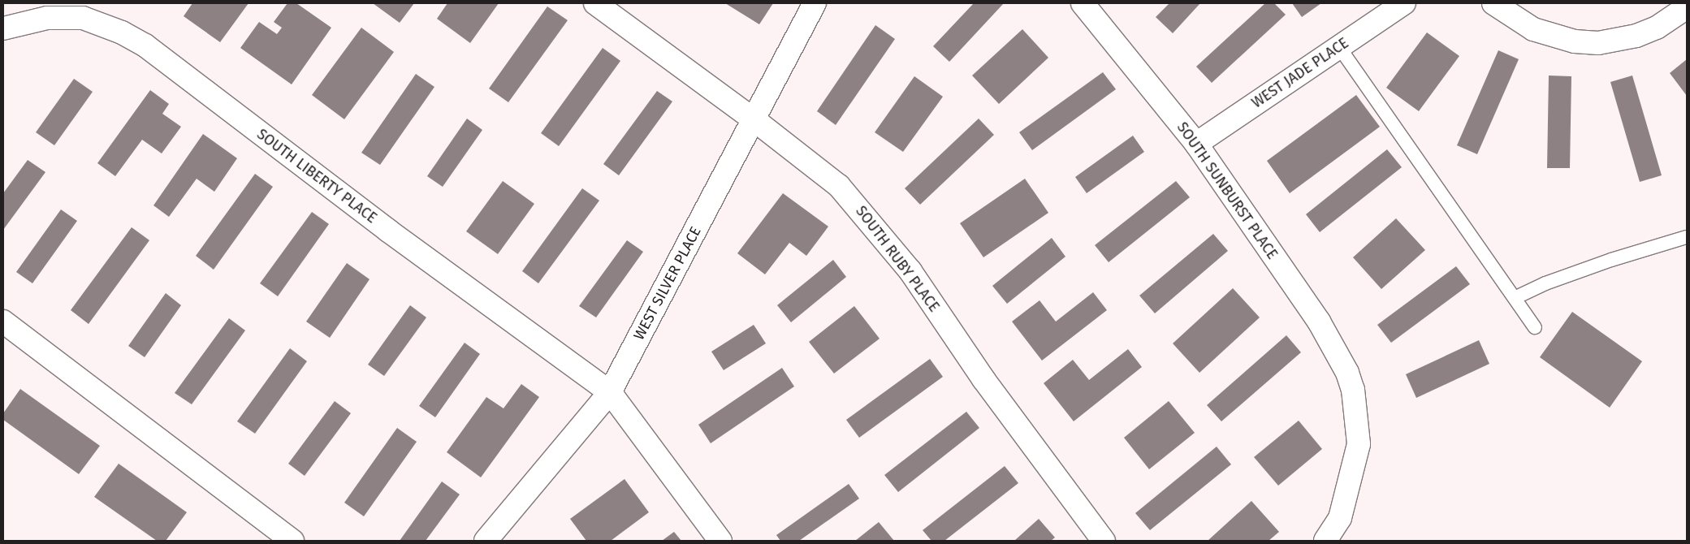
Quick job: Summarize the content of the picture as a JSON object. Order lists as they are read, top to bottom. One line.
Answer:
{"streets":{"street":["WEST JADE PLACE","SOUTH LIBERTY PLACE","SOUTH SUNBURST PLACE","SOUTH RUBY PLACE","WEST SILVER PLACE"]},"crossings":[["WEST JADE PLACE","SOUTH SUNBURST PLACE"],["SOUTH LIBERTY PLACE","WEST SILVER PLACE"],["SOUTH RUBY PLACE","WEST SILVER PLACE"]]}
